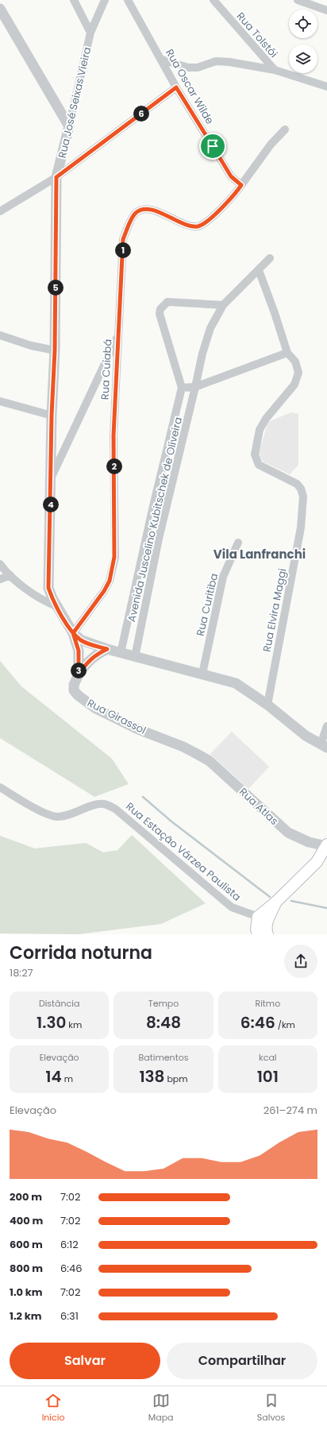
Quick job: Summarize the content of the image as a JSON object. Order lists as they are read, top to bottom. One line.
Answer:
{"streets":{"street":["Rua Tolstói","Rua Oscar Wilde","Rua José Seixas Vieira","Rua Cuiabá","Avenida Juscelino Kubitschek de Oliveira","Rua Curitiba","Rua Elvira Maggi","Rua Girassol","Rua Atlas","Rua Estação Várzea Paulista"]},"crossings":[["Rua Oscar Wilde","Rua Cuiabá"],["Rua José Seixas Vieira","Rua Cuiabá"],["Rua José Seixas Vieira","Rua Girassol"],["Rua Cuiabá","Rua Girassol"],["Rua Girassol","Rua Atlas"]],"districts":["Vila Lanfranchi"],"page":{"pins":["6","1","5","2","4","3"],"heading":["Corrida noturna","18:27"],"stats":[["Distância","1.30 km"],["Tempo","8:48"],["Ritmo","6:46 /km"],["Elevação","14 m"],["Batimentos","138 bpm"],["kcal","101"]],"chart":["Elevação","261–274 m"],"list":[{"name":"200 m","note":"7:02"},{"name":"400 m","note":"7:02"},{"name":"600 m","note":"6:12"},{"name":"800 m","note":"6:46"},{"name":"1.0 km","note":"7:02"},{"name":"1.2 km","note":"6:31"}],"buttons":["Salvar","Compartilhar"],"tabs":["Início","Mapa","Salvos"]}}
